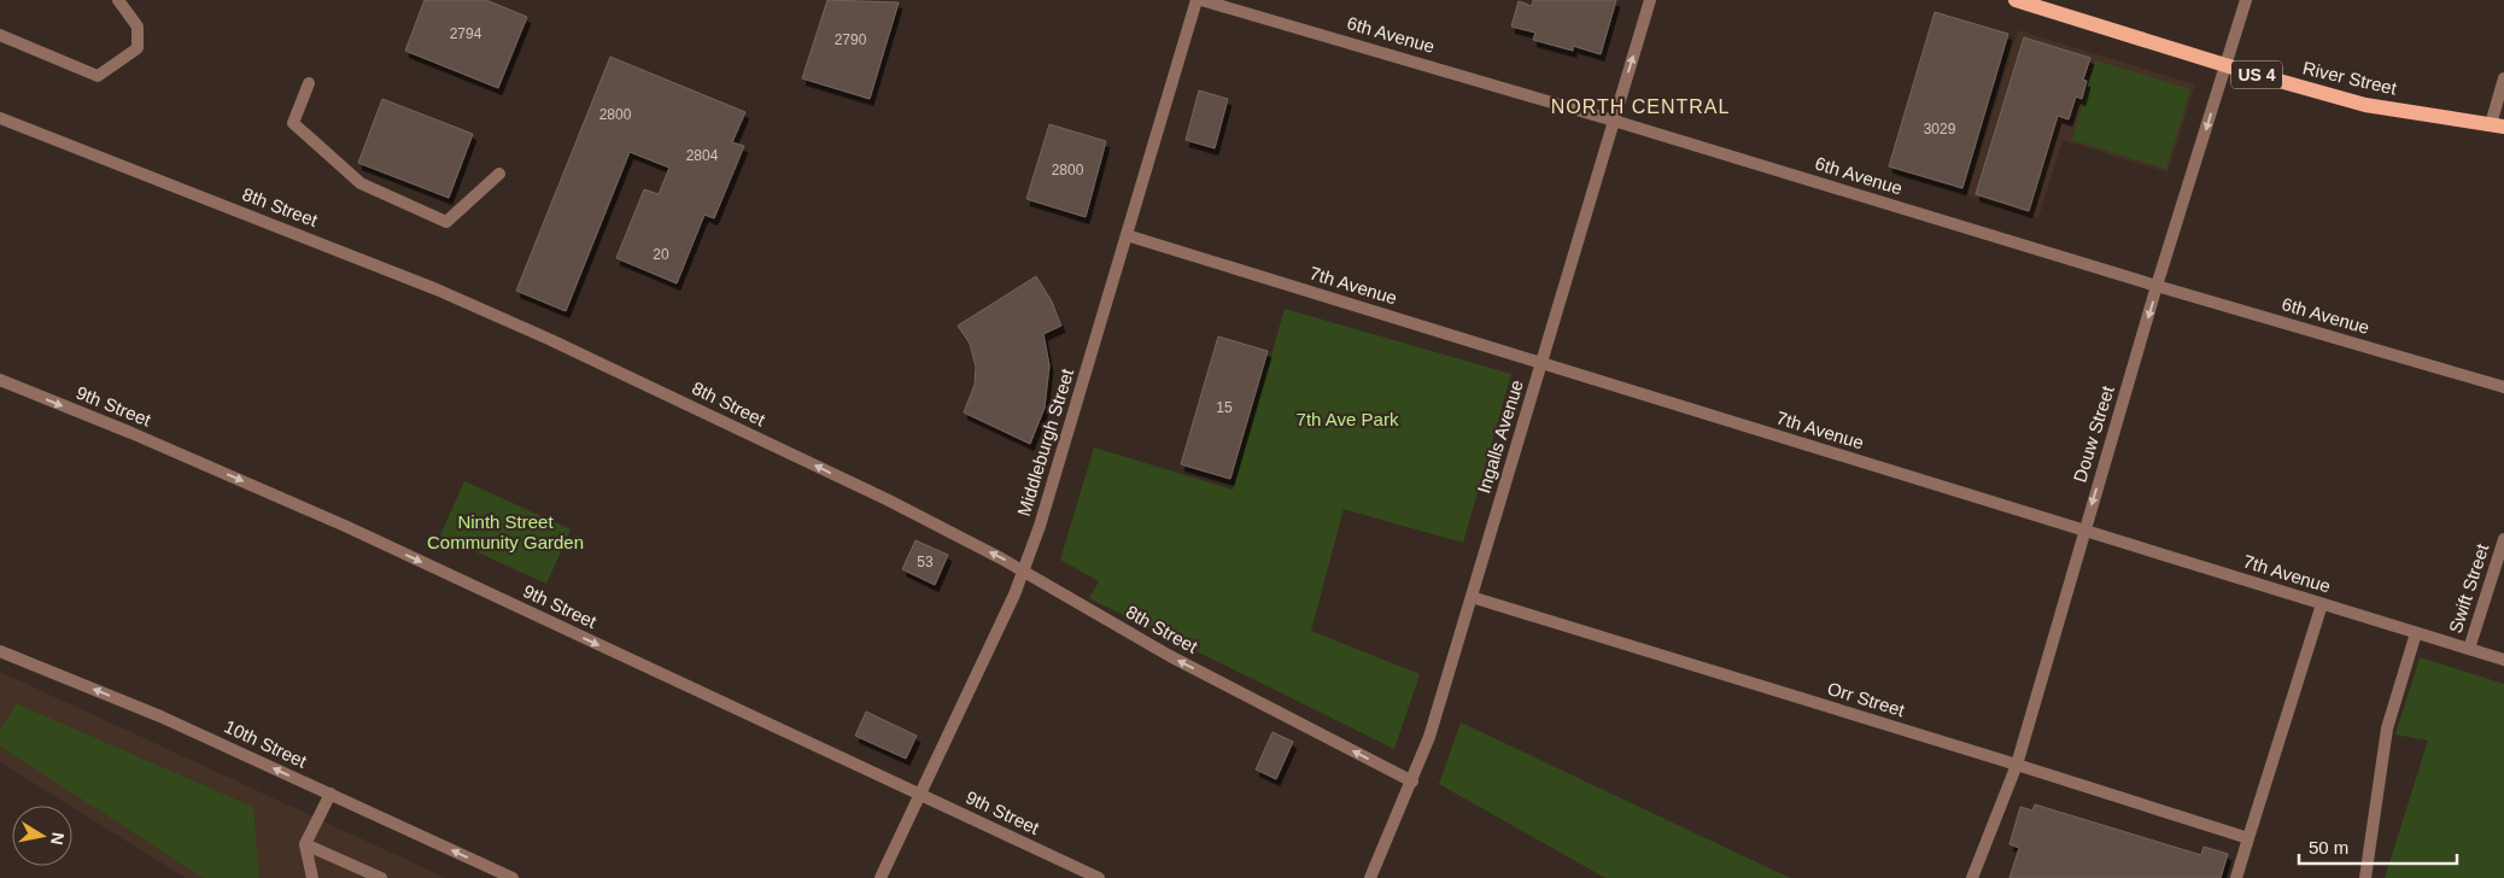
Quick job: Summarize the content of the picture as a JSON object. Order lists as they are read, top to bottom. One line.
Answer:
{"streets":{"main road":["US 4","River Street"],"street":["6th Avenue","8th Street","7th Avenue","9th Street","Douw Street","Ingalls Avenue","Middleburgh Street","Swift Street","Orr Street","10th Street"]},"crossings":[["6th Avenue","Douw Street"],["6th Avenue","Ingalls Avenue"],["River Street","Douw Street"],["8th Street","Ingalls Avenue"],["8th Street","Middleburgh Street"],["7th Avenue","Douw Street"],["7th Avenue","Ingalls Avenue"],["7th Avenue","Middleburgh Street"],["7th Avenue","Swift Street"],["9th Street","Middleburgh Street"],["Douw Street","Orr Street"],["Ingalls Avenue","Orr Street"]],"one_way":["8th Street","9th Street","Douw Street","10th Street"],"districts":["NORTH CENTRAL"],"parks":["7th Ave Park","Ninth Street Community Garden"],"house_numbers":["2794","2790","2800","3029","2804","2800","20","15","53"],"scale_bar":"50 m","north":"right"}
